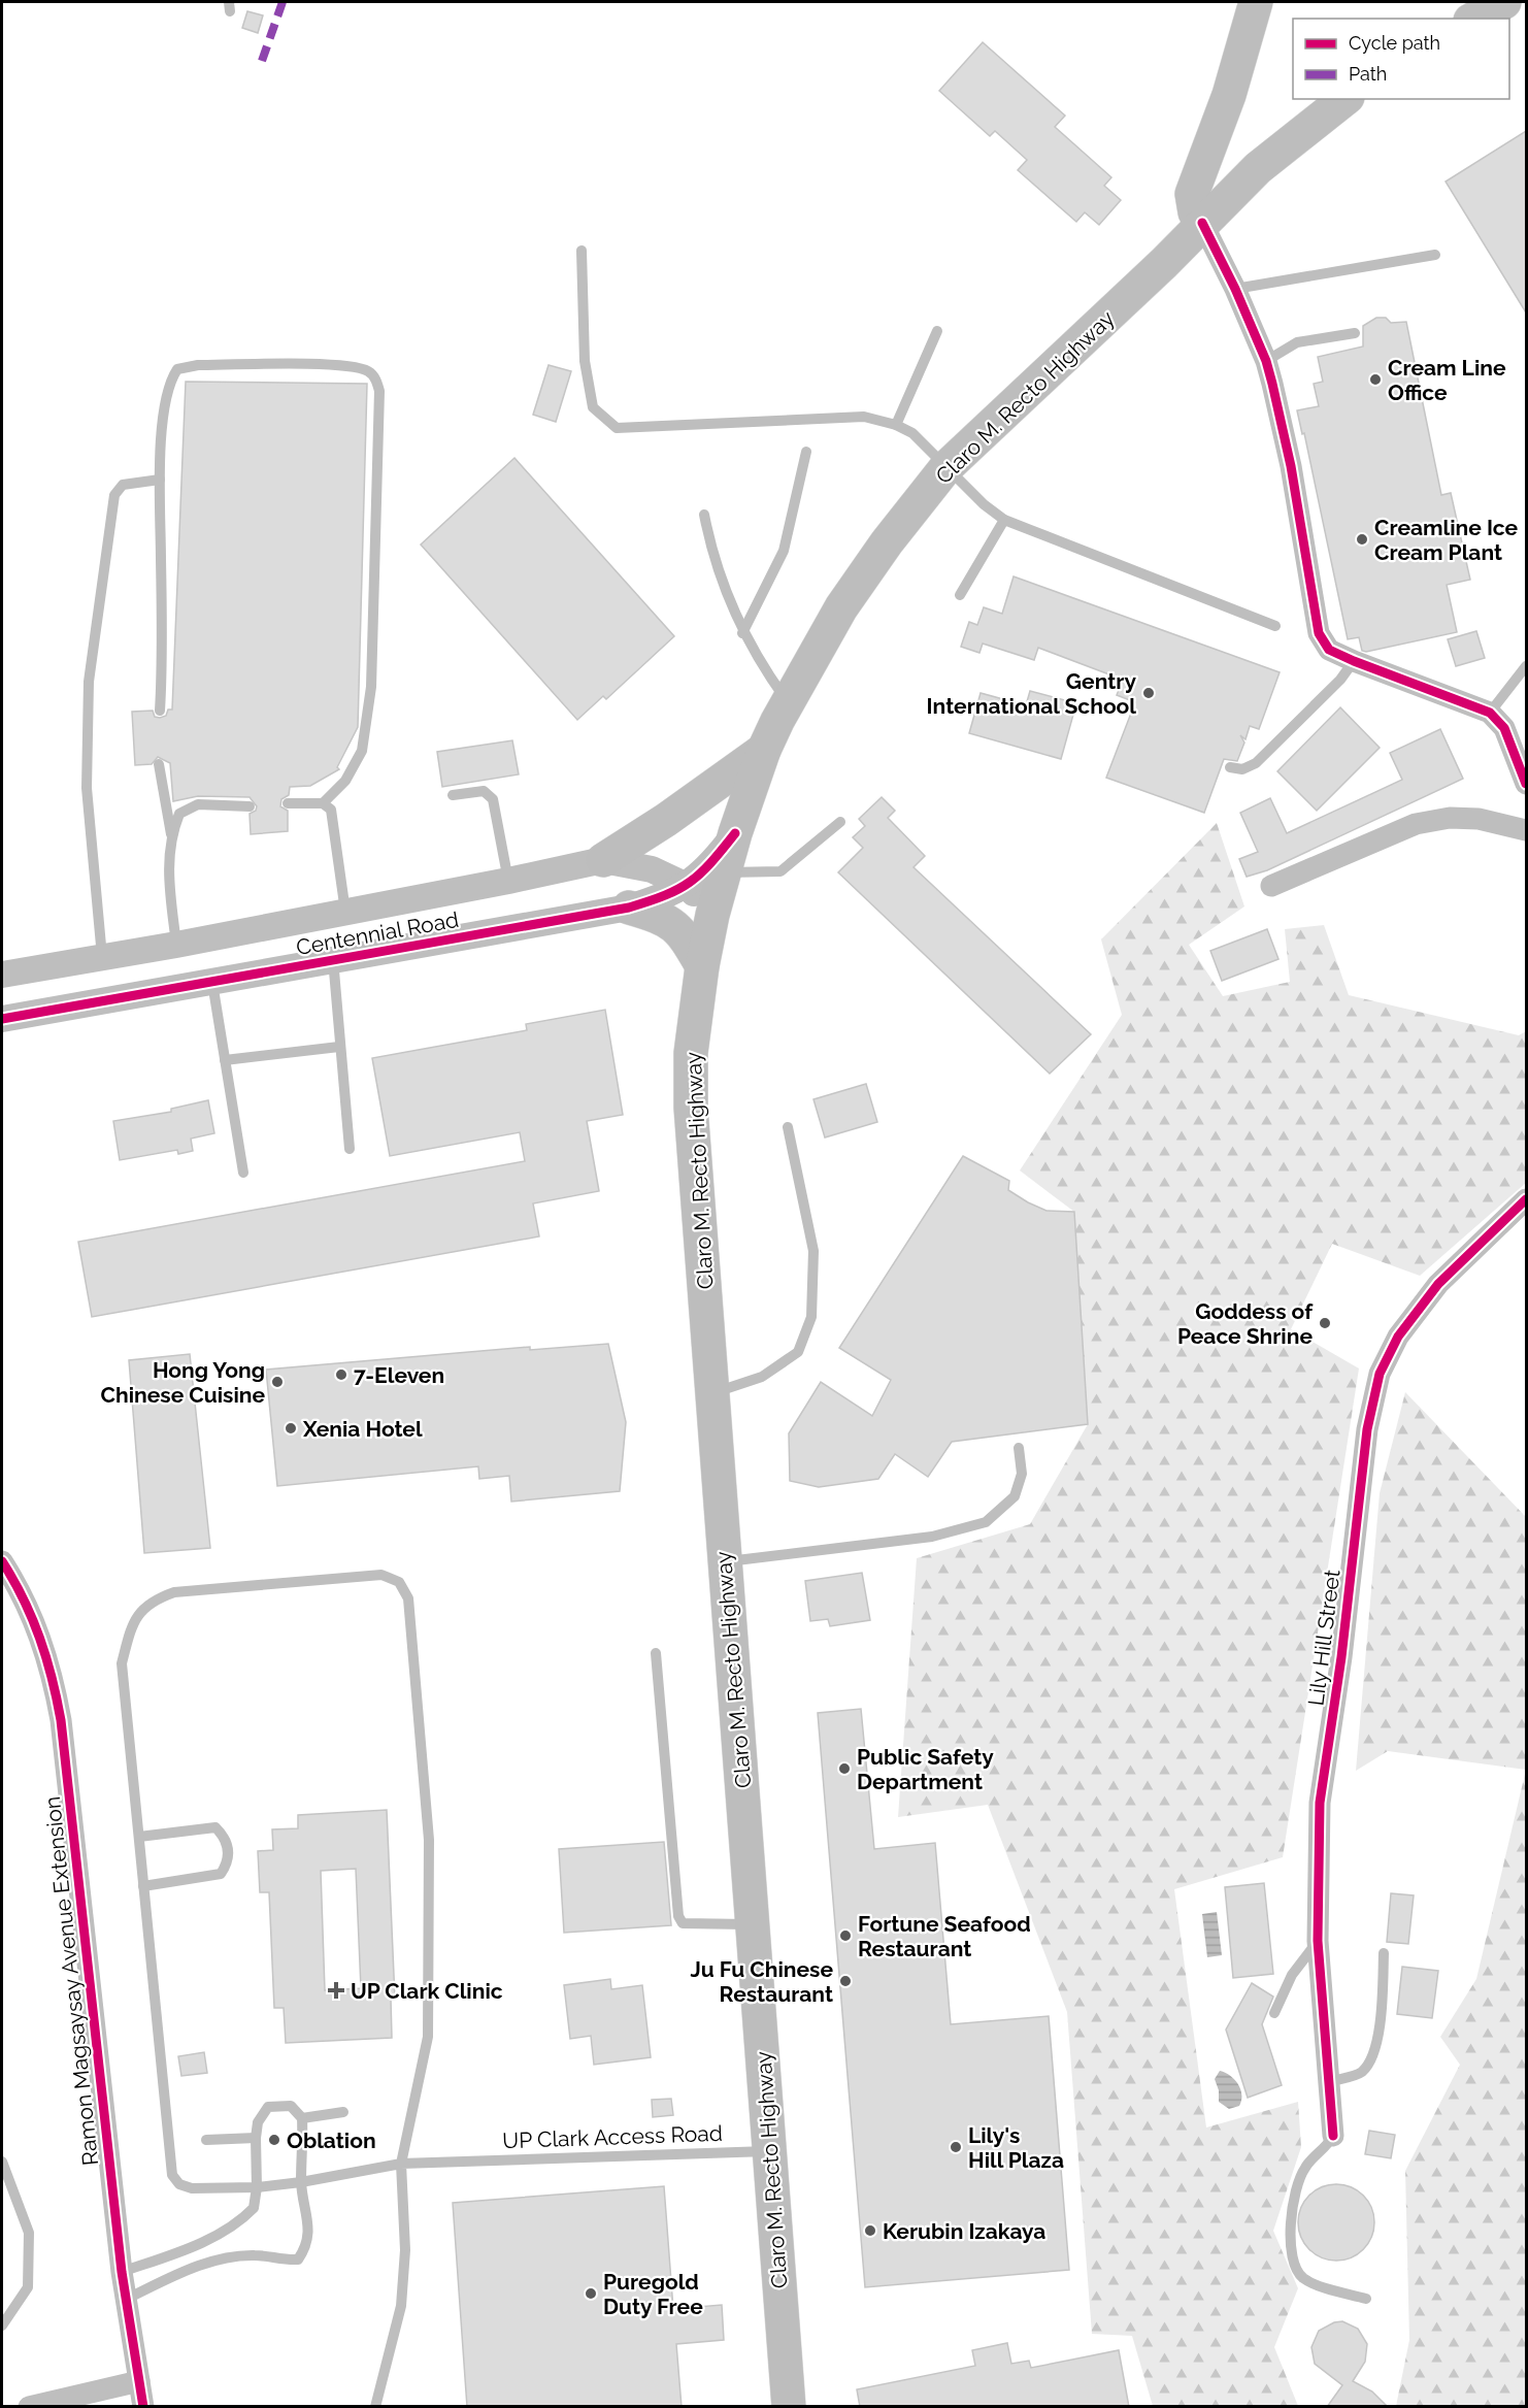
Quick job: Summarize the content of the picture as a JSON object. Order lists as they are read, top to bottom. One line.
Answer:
{"streets":{"main road":["Claro M. Recto Highway"],"street":["Centennial Road","Lily Hill Street","Ramon Magsaysay Avenue Extension"],"lane":["UP Clark Access Road"]},"crossings":[["Claro M. Recto Highway","Centennial Road"],["Claro M. Recto Highway","UP Clark Access Road"]],"places":{"other":["Cream Line Office","Creamline Ice Cream Plant","Gentry International School","Goddess of Peace Shrine","7-Eleven","Hong Yong Chinese Cuisine","Xenia Hotel","Public Safety Department","Fortune Seafood Restaurant","Ju Fu Chinese Restaurant","Oblation","Lily's Hill Plaza","Kerubin Izakaya","Puregold Duty Free"],"health":["UP Clark Clinic"]},"legend":["Cycle path","Path"]}
